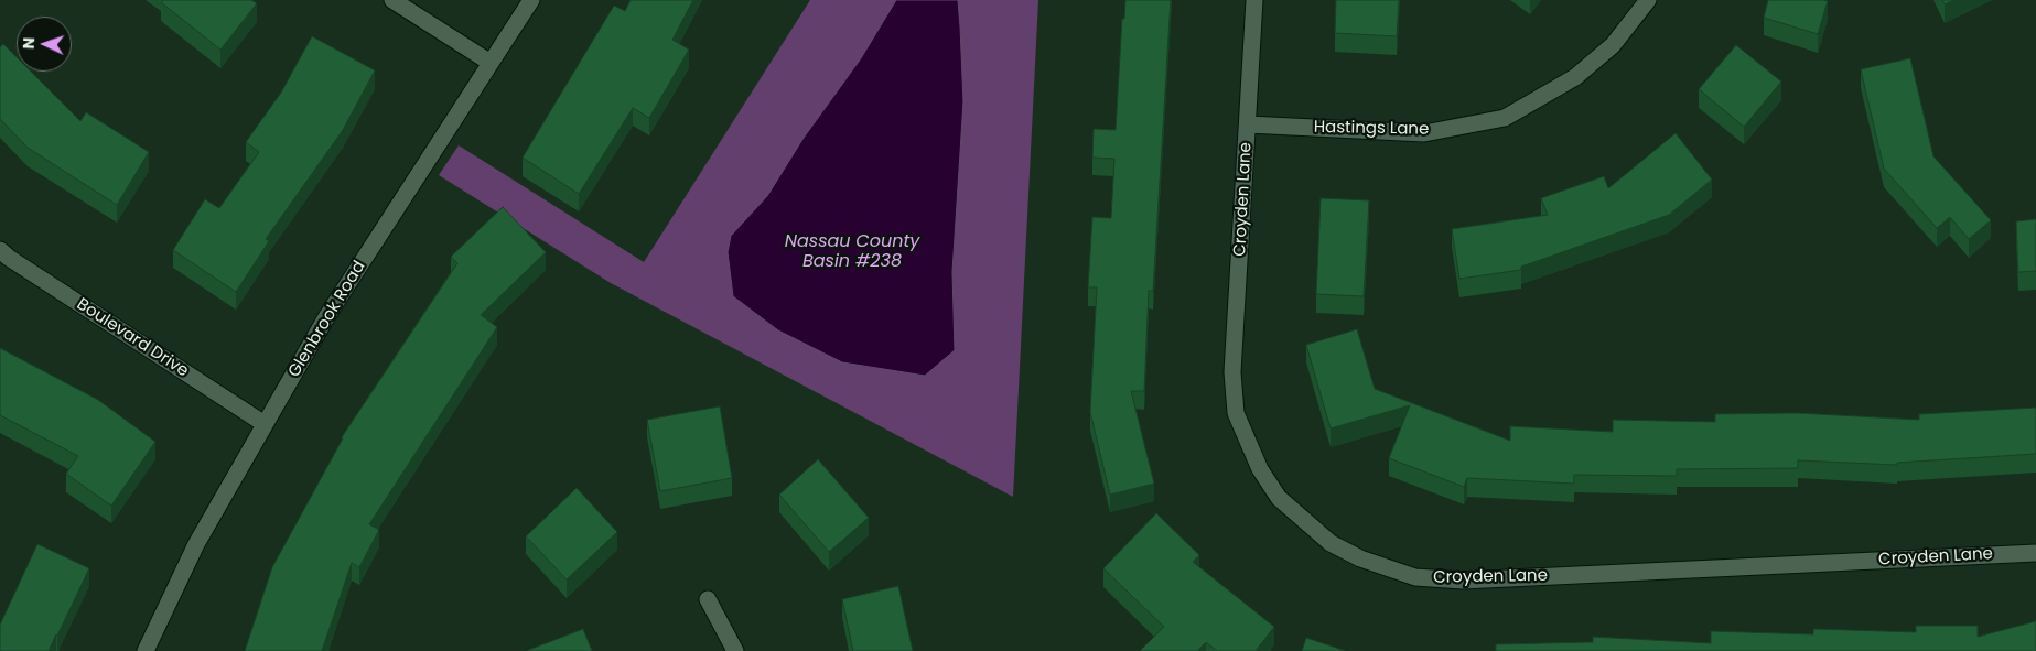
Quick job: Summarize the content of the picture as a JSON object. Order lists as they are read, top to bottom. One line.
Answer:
{"streets":{"street":["Hastings Lane","Croyden Lane","Glenbrook Road","Boulevard Drive"]},"crossings":[["Hastings Lane","Croyden Lane"],["Glenbrook Road","Boulevard Drive"]],"water":["Nassau County Basin #238"],"north":"left"}
